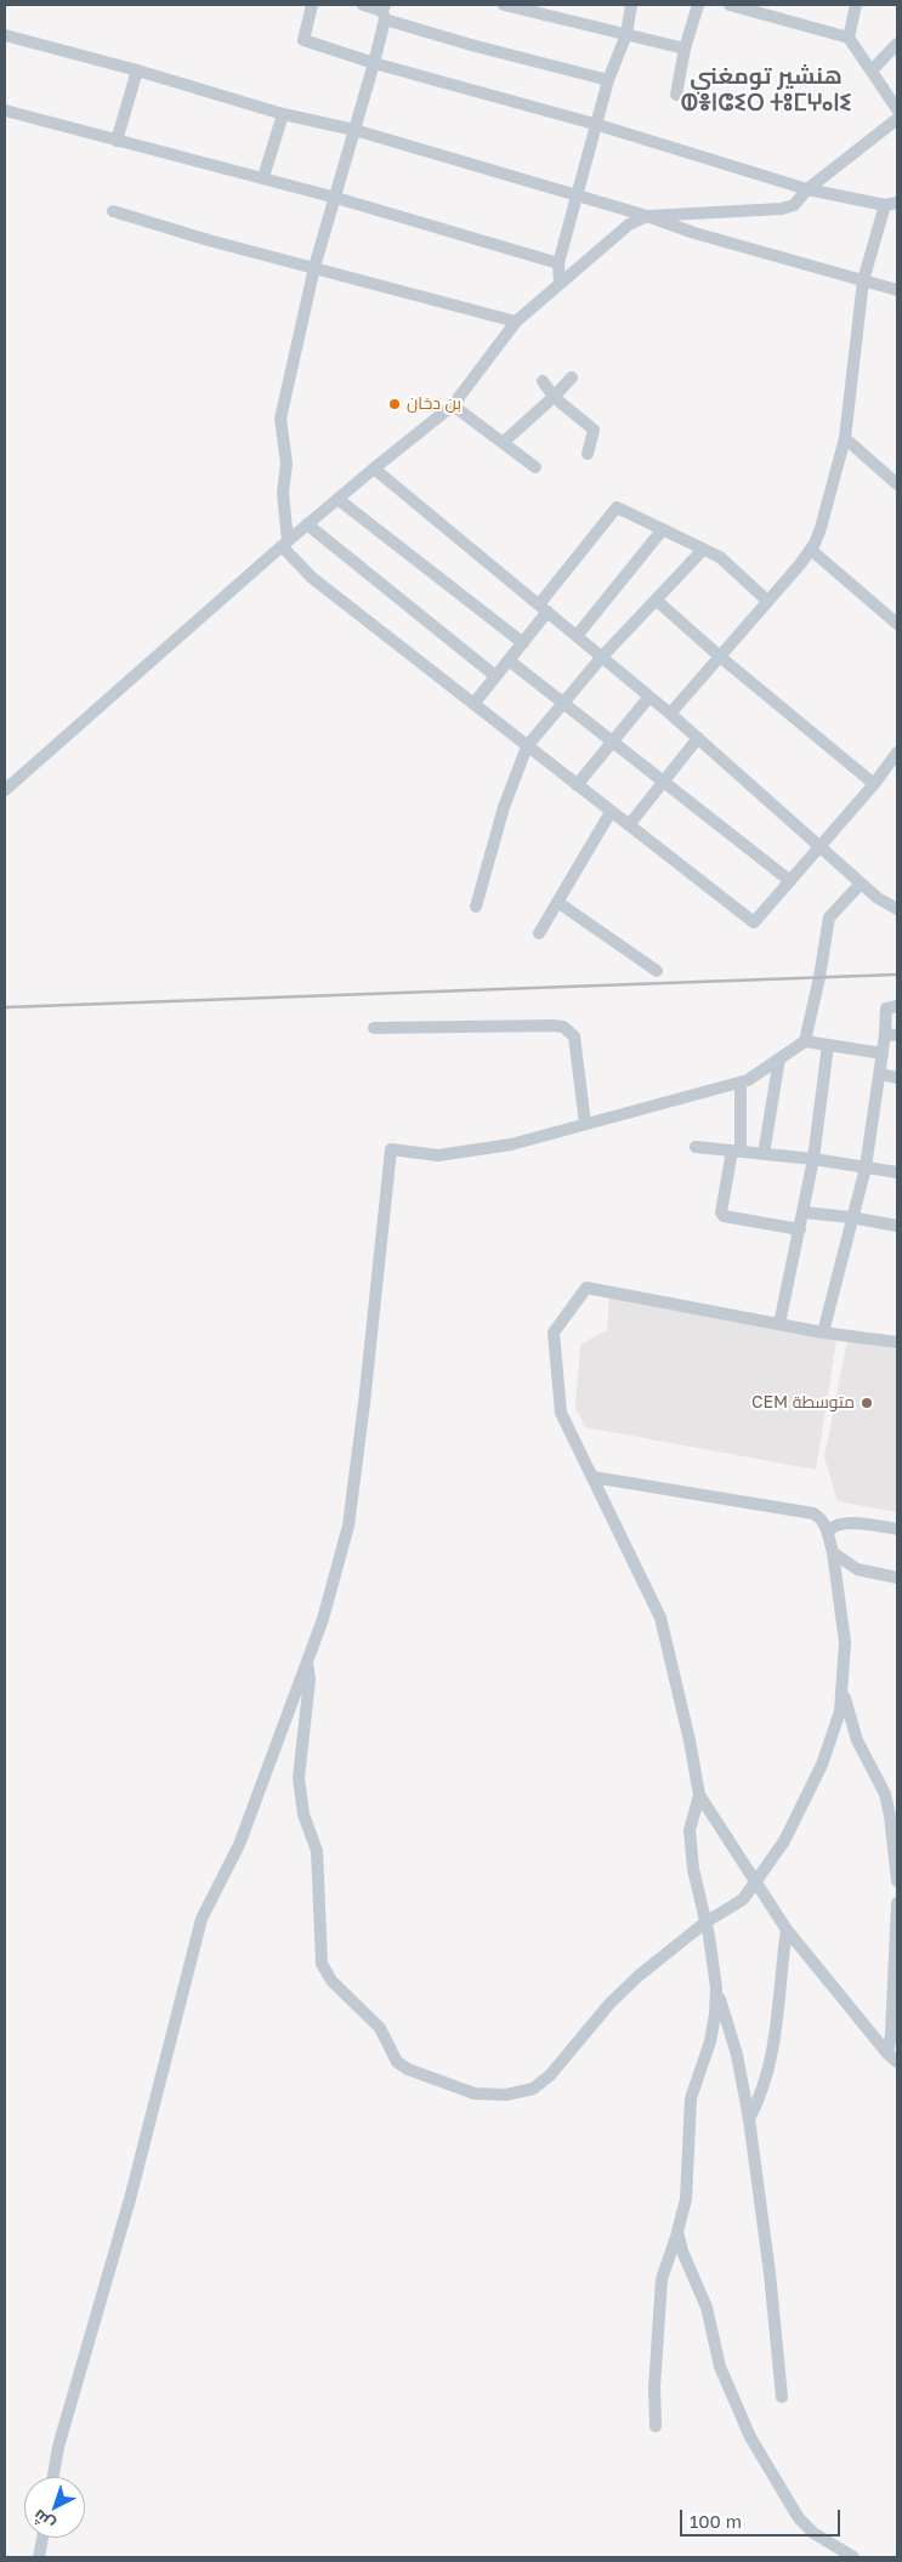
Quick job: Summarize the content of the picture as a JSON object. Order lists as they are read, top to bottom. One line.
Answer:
{"districts":["هنشير تومغني ⵀⴻⵏⵛⵉⵔ ⵜⵓⵎⵖⴰⵏⵉ"],"places":["بن دخان","CEM متوسطة"],"scale_bar":"100 m","north":"bottom left"}
